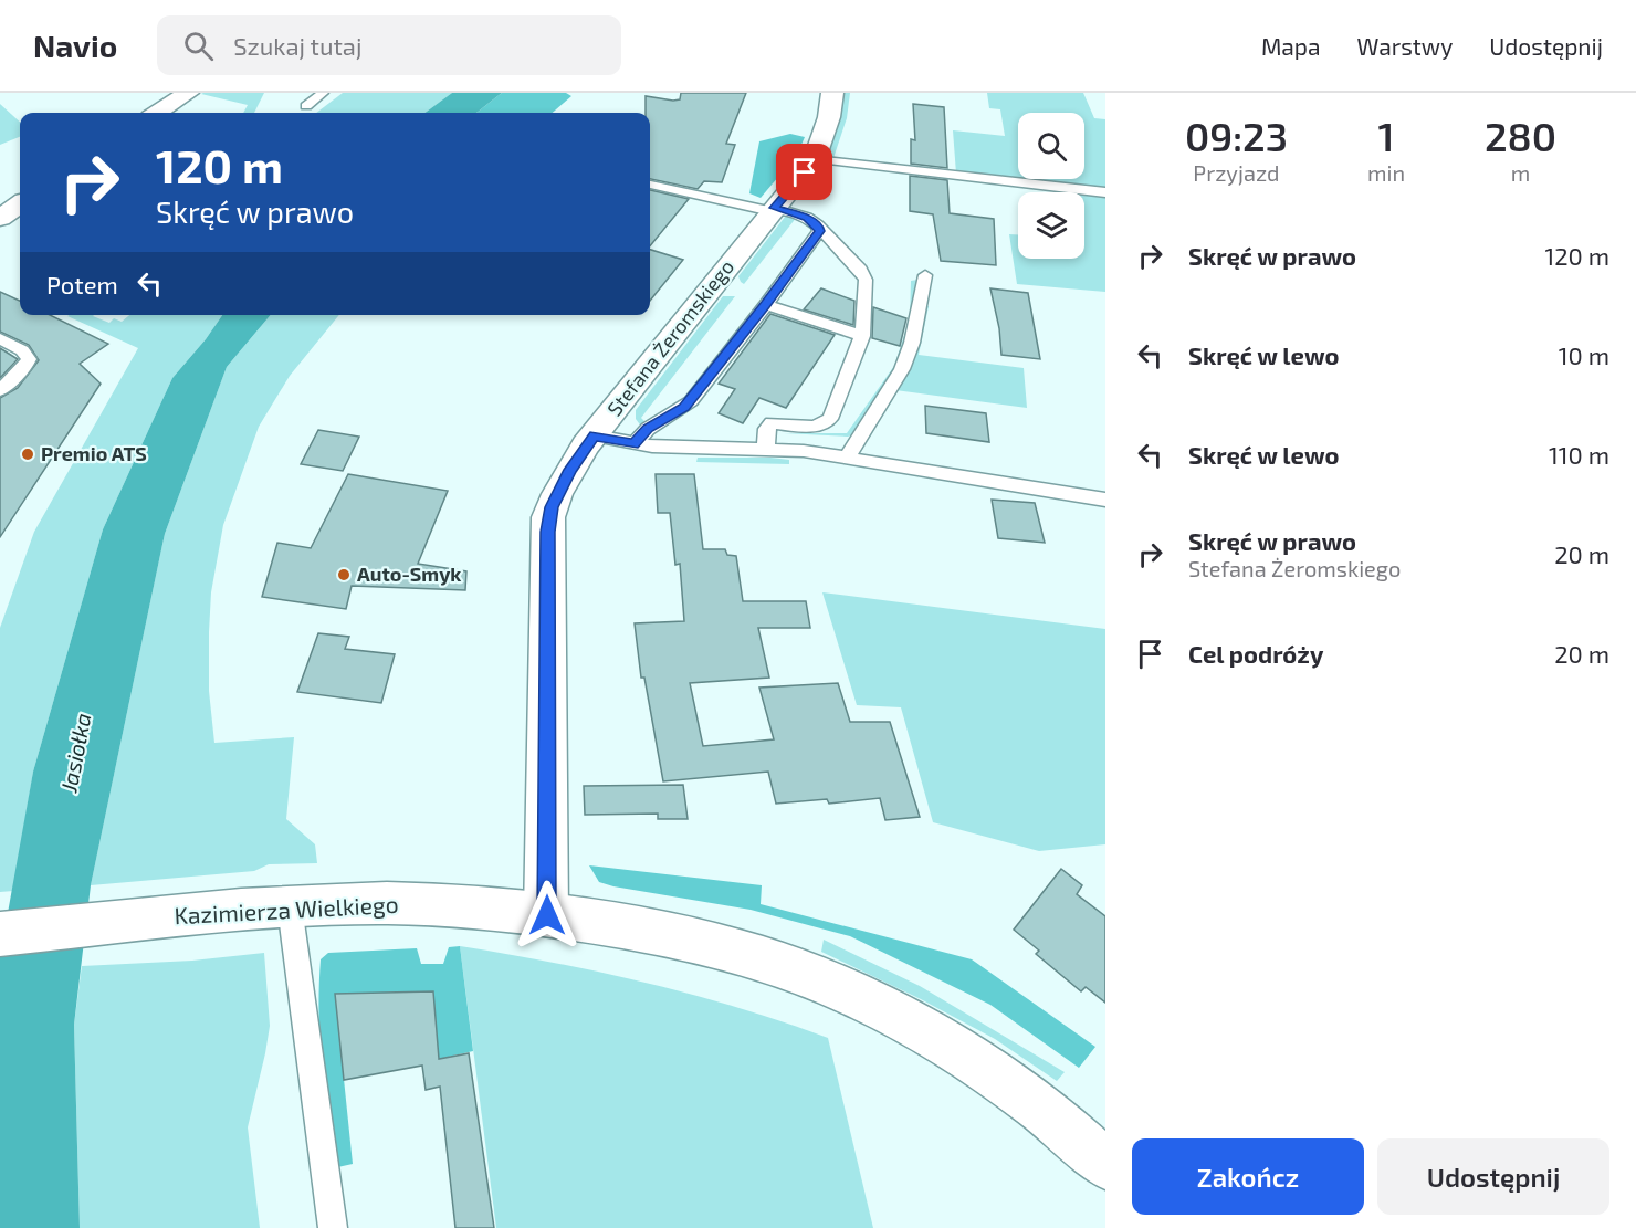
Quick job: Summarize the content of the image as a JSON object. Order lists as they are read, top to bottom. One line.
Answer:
{"streets":{"street":["Stefana Żeromskiego","Kazimierza Wielkiego"]},"crossings":[["Stefana Żeromskiego","Kazimierza Wielkiego"]],"water":["Jasiołka"],"places":["Premio ATS","Auto-Smyk"],"page":{"header":"Navio","search":"Szukaj tutaj","nav":["Mapa","Warstwy","Udostępnij"],"eta":["09:23","Przyjazd","1","min","280","m"],"turn":["120 m","Skręć w prawo"],"list":[{"name":"Skręć w prawo","value":"120 m"},{"name":"Skręć w lewo","value":"10 m"},{"name":"Skręć w lewo","value":"110 m"},{"name":"Skręć w prawo","note":"Stefana Żeromskiego","value":"20 m"},{"name":"Cel podróży","value":"20 m"}],"then":"Potem","buttons":["Zakończ","Udostępnij"]}}
